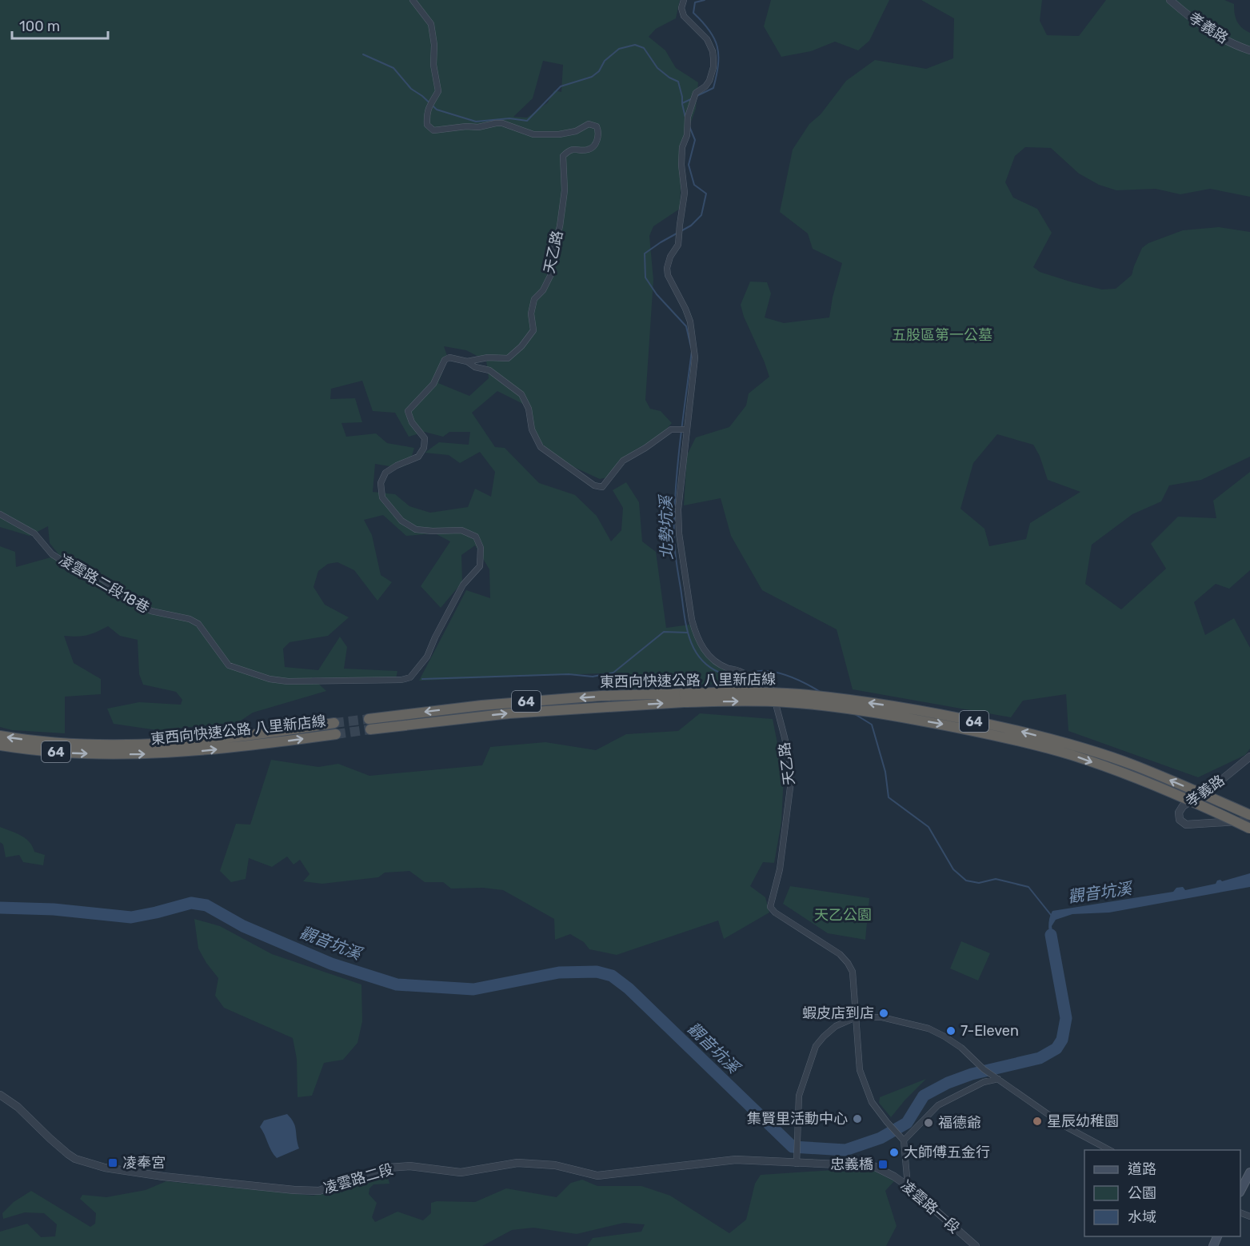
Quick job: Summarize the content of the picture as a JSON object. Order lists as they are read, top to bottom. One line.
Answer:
{"streets":{"highway":["東西向快速公路 八里新店線","64"],"street":["孝義路","天乙路","凌雲路二段18巷","凌雲路二段","凌雲路一段"]},"crossings":[["天乙路","凌雲路二段18巷"],["凌雲路二段","凌雲路一段"]],"water":["北勢坑溪","觀音坑溪"],"parks":["五股區第一公墓","天乙公園"],"places":{"other":["蝦皮店到店","7-Eleven","集賢里活動中心","星辰幼稚園","福德爺","大師傅五金行"],"transit":["凌奉宮","忠義橋"]},"legend":["道路","公園","水域"],"scale_bar":"100 m"}
